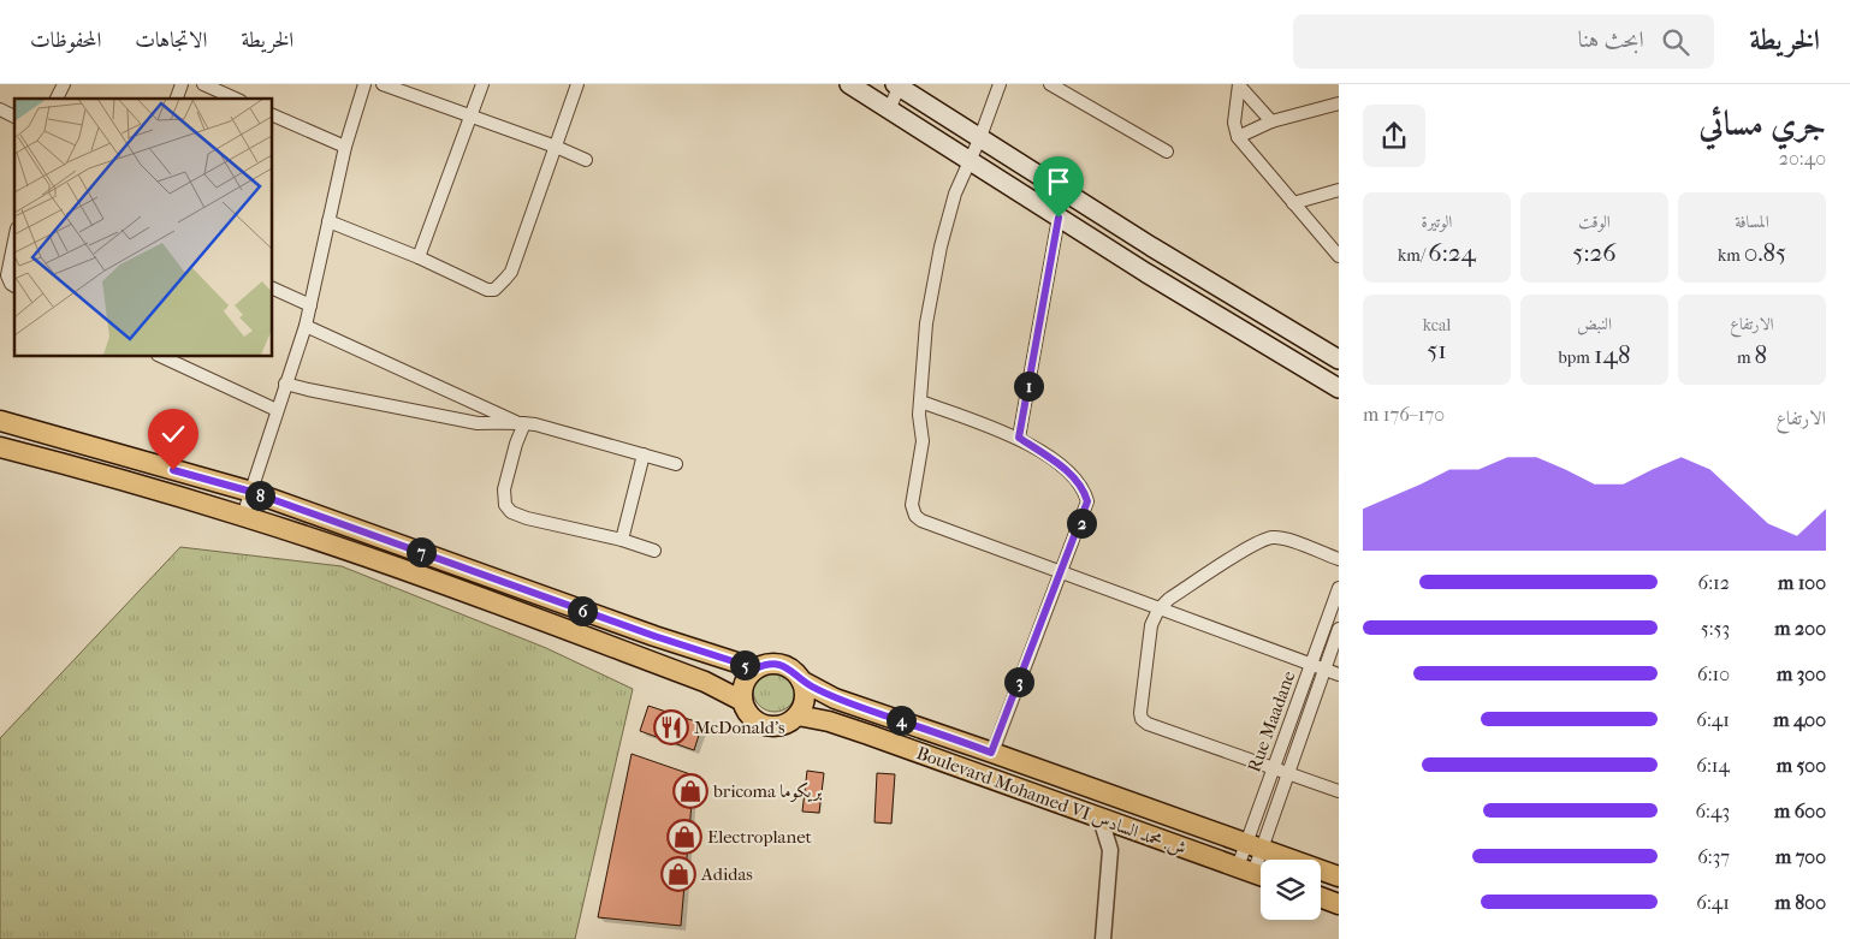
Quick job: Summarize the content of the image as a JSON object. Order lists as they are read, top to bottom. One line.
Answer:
{"streets":{"main road":["Boulevard Mohamed VI ش. محمد السادس"],"street":["Rue Maadane"]},"crossings":[["Rue Maadane","Boulevard Mohamed VI ش. محمد السادس"]],"places":{"restaurant":["McDonald's"],"shop":["bricoma بريكوما","Electroplanet","Adidas"]},"page":{"header":"الخريطة","search":"ابحث هنا","nav":["الخريطة","الاتجاهات","المحفوظات"],"heading":["جري مسائي","20:40"],"stats":[["المسافة","0.85 km"],["الوقت","5:26"],["الوتيرة","6:24 /km"],["الارتفاع","8 m"],["النبض","148 bpm"],["kcal","51"]],"pins":["1","8","2","7","6","5","3","4"],"chart":["الارتفاع","170–176 m"],"list":[{"name":"100 m","note":"6:12"},{"name":"200 m","note":"5:53"},{"name":"300 m","note":"6:10"},{"name":"400 m","note":"6:41"},{"name":"500 m","note":"6:14"},{"name":"600 m","note":"6:43"},{"name":"700 m","note":"6:37"},{"name":"800 m","note":"6:41"}]}}
